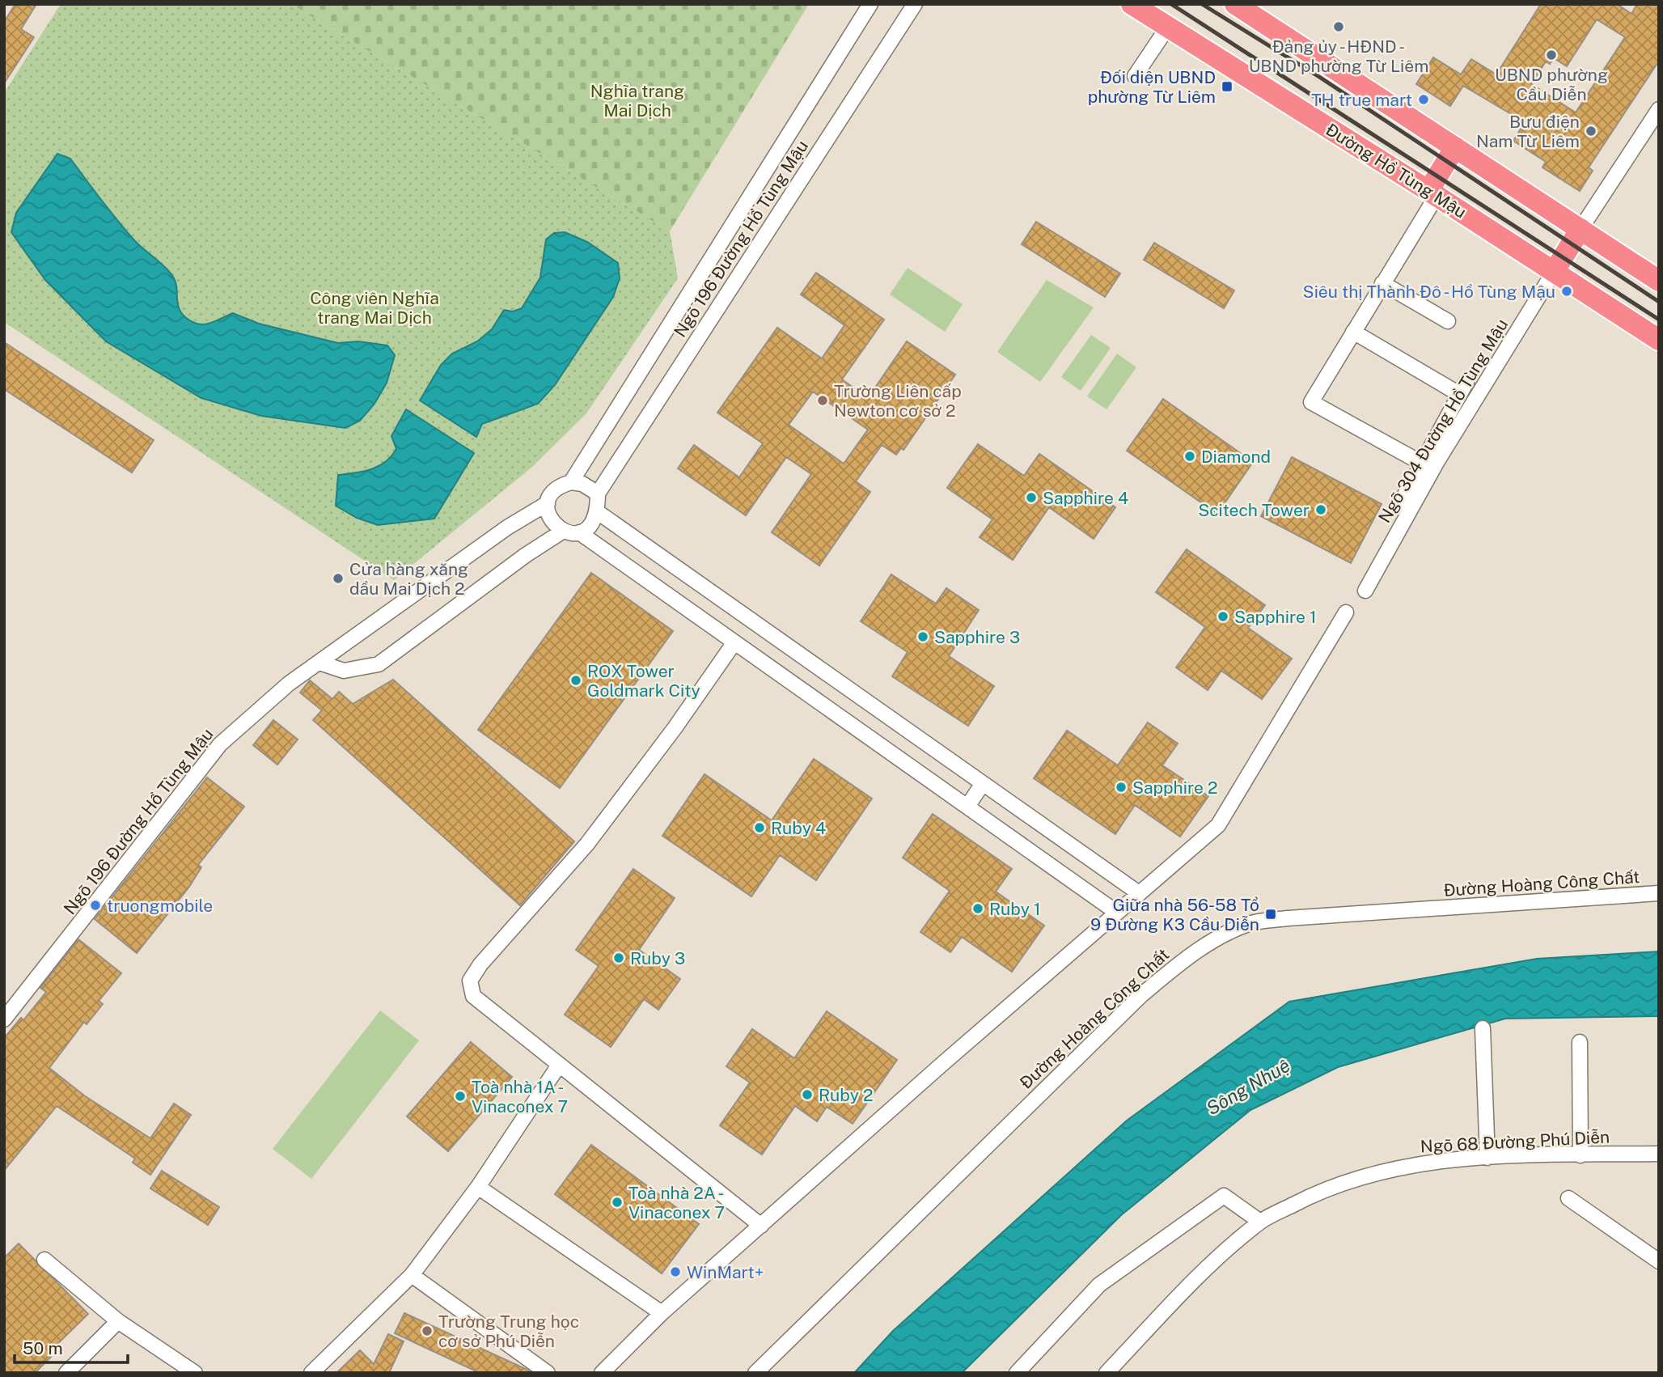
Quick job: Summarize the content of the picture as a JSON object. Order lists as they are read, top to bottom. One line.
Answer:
{"streets":{"highway":["Đường Hồ Tùng Mậu"],"street":["Ngõ 196 Đường Hồ Tùng Mậu","Ngõ 304 Đường Hồ Tùng Mậu","Đường Hoàng Công Chất","Ngõ 68 Đường Phú Diễn"]},"crossings":[["Đường Hồ Tùng Mậu","Ngõ 304 Đường Hồ Tùng Mậu"]],"water":["Sông Nhuệ"],"parks":["Nghĩa trang Mai Dịch","Công viên Nghĩa trang Mai Dịch"],"places":{"other":["Đảng ủy - HĐND - UBND phường Từ Liêm","UBND phường Cầu Diễn","TH true mart","Bưu điện Nam Từ Liêm","Siêu thị Thành Đô - Hồ Tùng Mậu","Trường Liên cấp Newton cơ sở 2","Diamond","Sapphire 4","Scitech Tower","Cửa hàng xăng dầu Mai Dịch 2","Sapphire 1","Sapphire 3","ROX Tower Goldmark City","Sapphire 2","Ruby 4","truongmobile","Ruby 1","Ruby 3","Ruby 2","Toà nhà 1A - Vinaconex 7","Toà nhà 2A - Vinaconex 7","WinMart+","Trường Trung học cơ sở Phú Diễn"],"transit":["Đối diện UBND phường Từ Liêm","Giữa nhà 56-58 Tổ 9 Đường K3 Cầu Diễn"]},"scale_bar":"50 m"}
